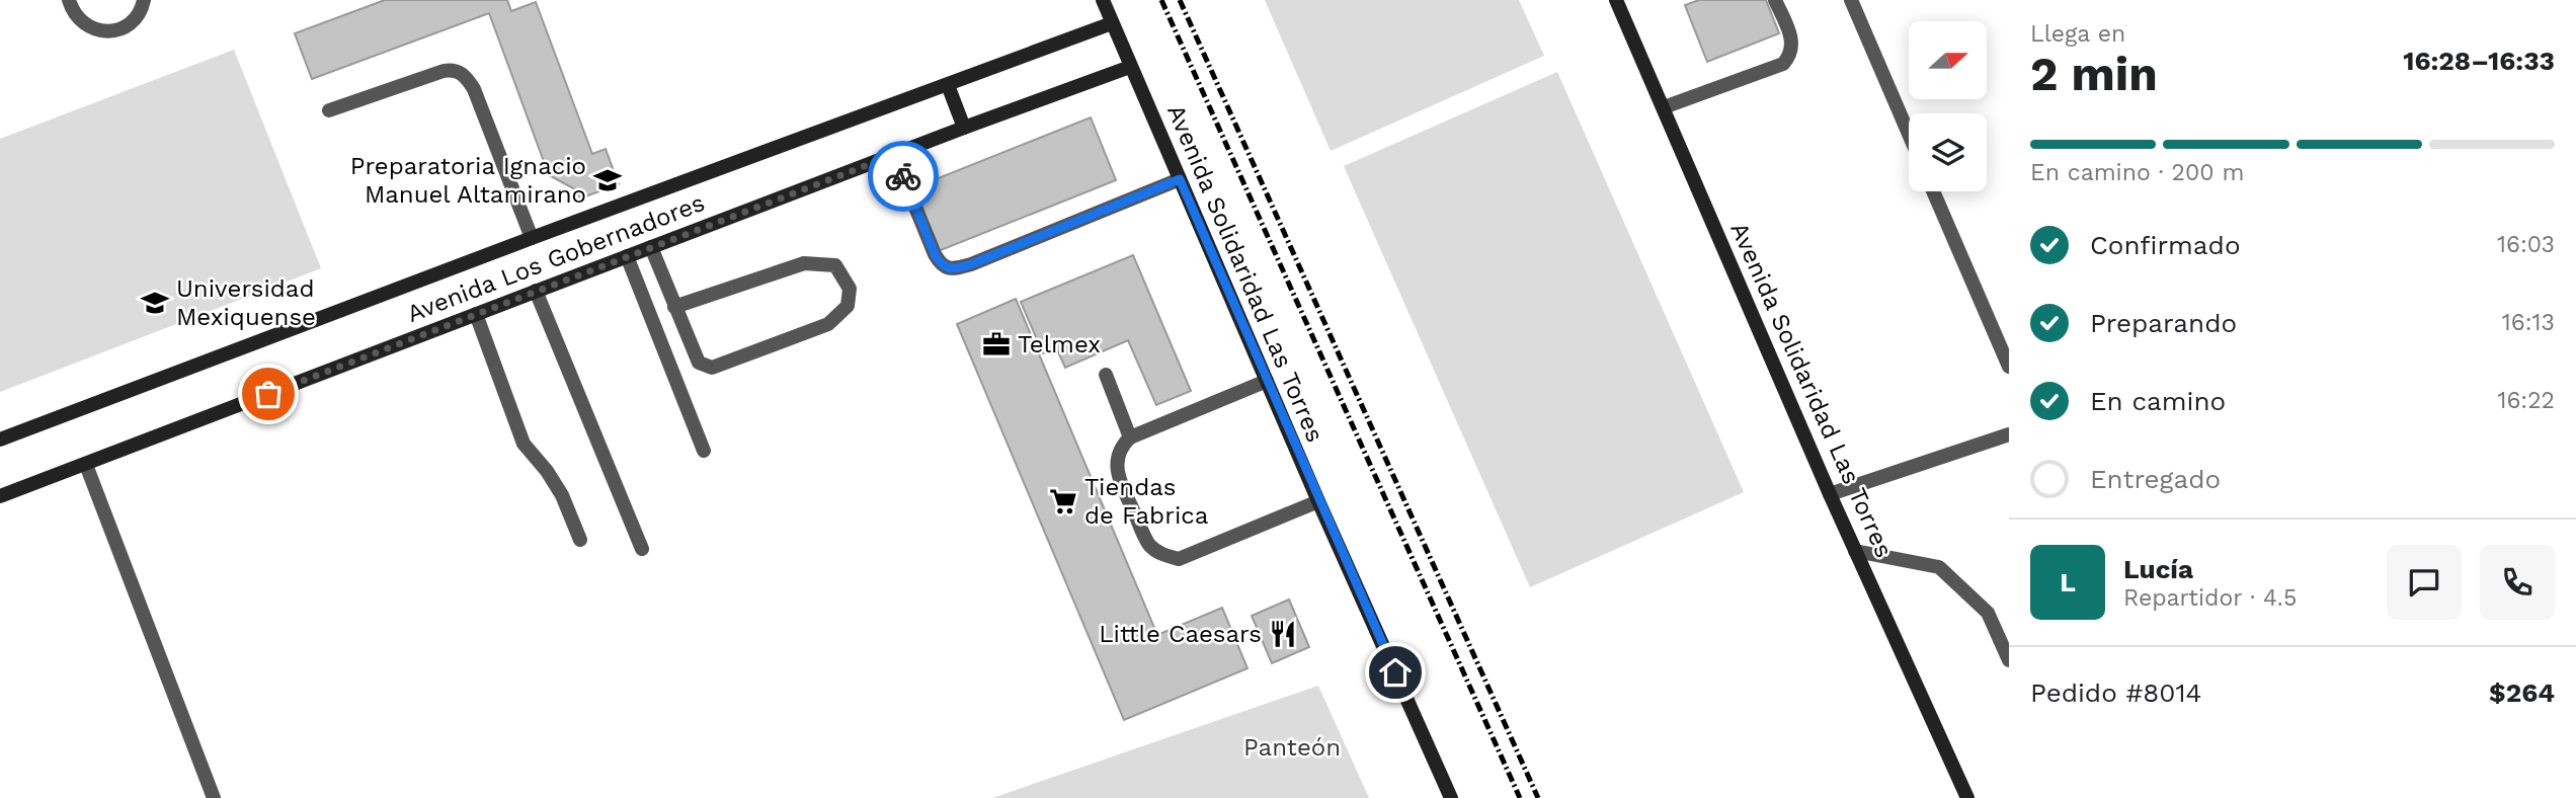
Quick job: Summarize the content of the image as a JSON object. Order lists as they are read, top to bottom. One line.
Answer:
{"streets":{"street":["Avenida Los Gobernadores","Avenida Solidaridad Las Torres"]},"crossings":[["Avenida Los Gobernadores","Avenida Solidaridad Las Torres"]],"parks":["Panteón"],"places":{"school or university":["Preparatoria Ignacio Manuel Altamirano","Universidad Mexiquense"],"office":["Telmex"],"supermarket":["Tiendas de Fabrica"],"restaurant":["Little Caesars"]},"north":"right","page":{"heading":["2 min","Llega en","16:28–16:33"],"panel":["Lucía","Repartidor · 4.5","Pedido #8014","$264"],"bar":"En camino · 200 m","list":[["Confirmado","16:03"],["Preparando","16:13"],["En camino","16:22"],"Entregado"],"round":"L"}}
